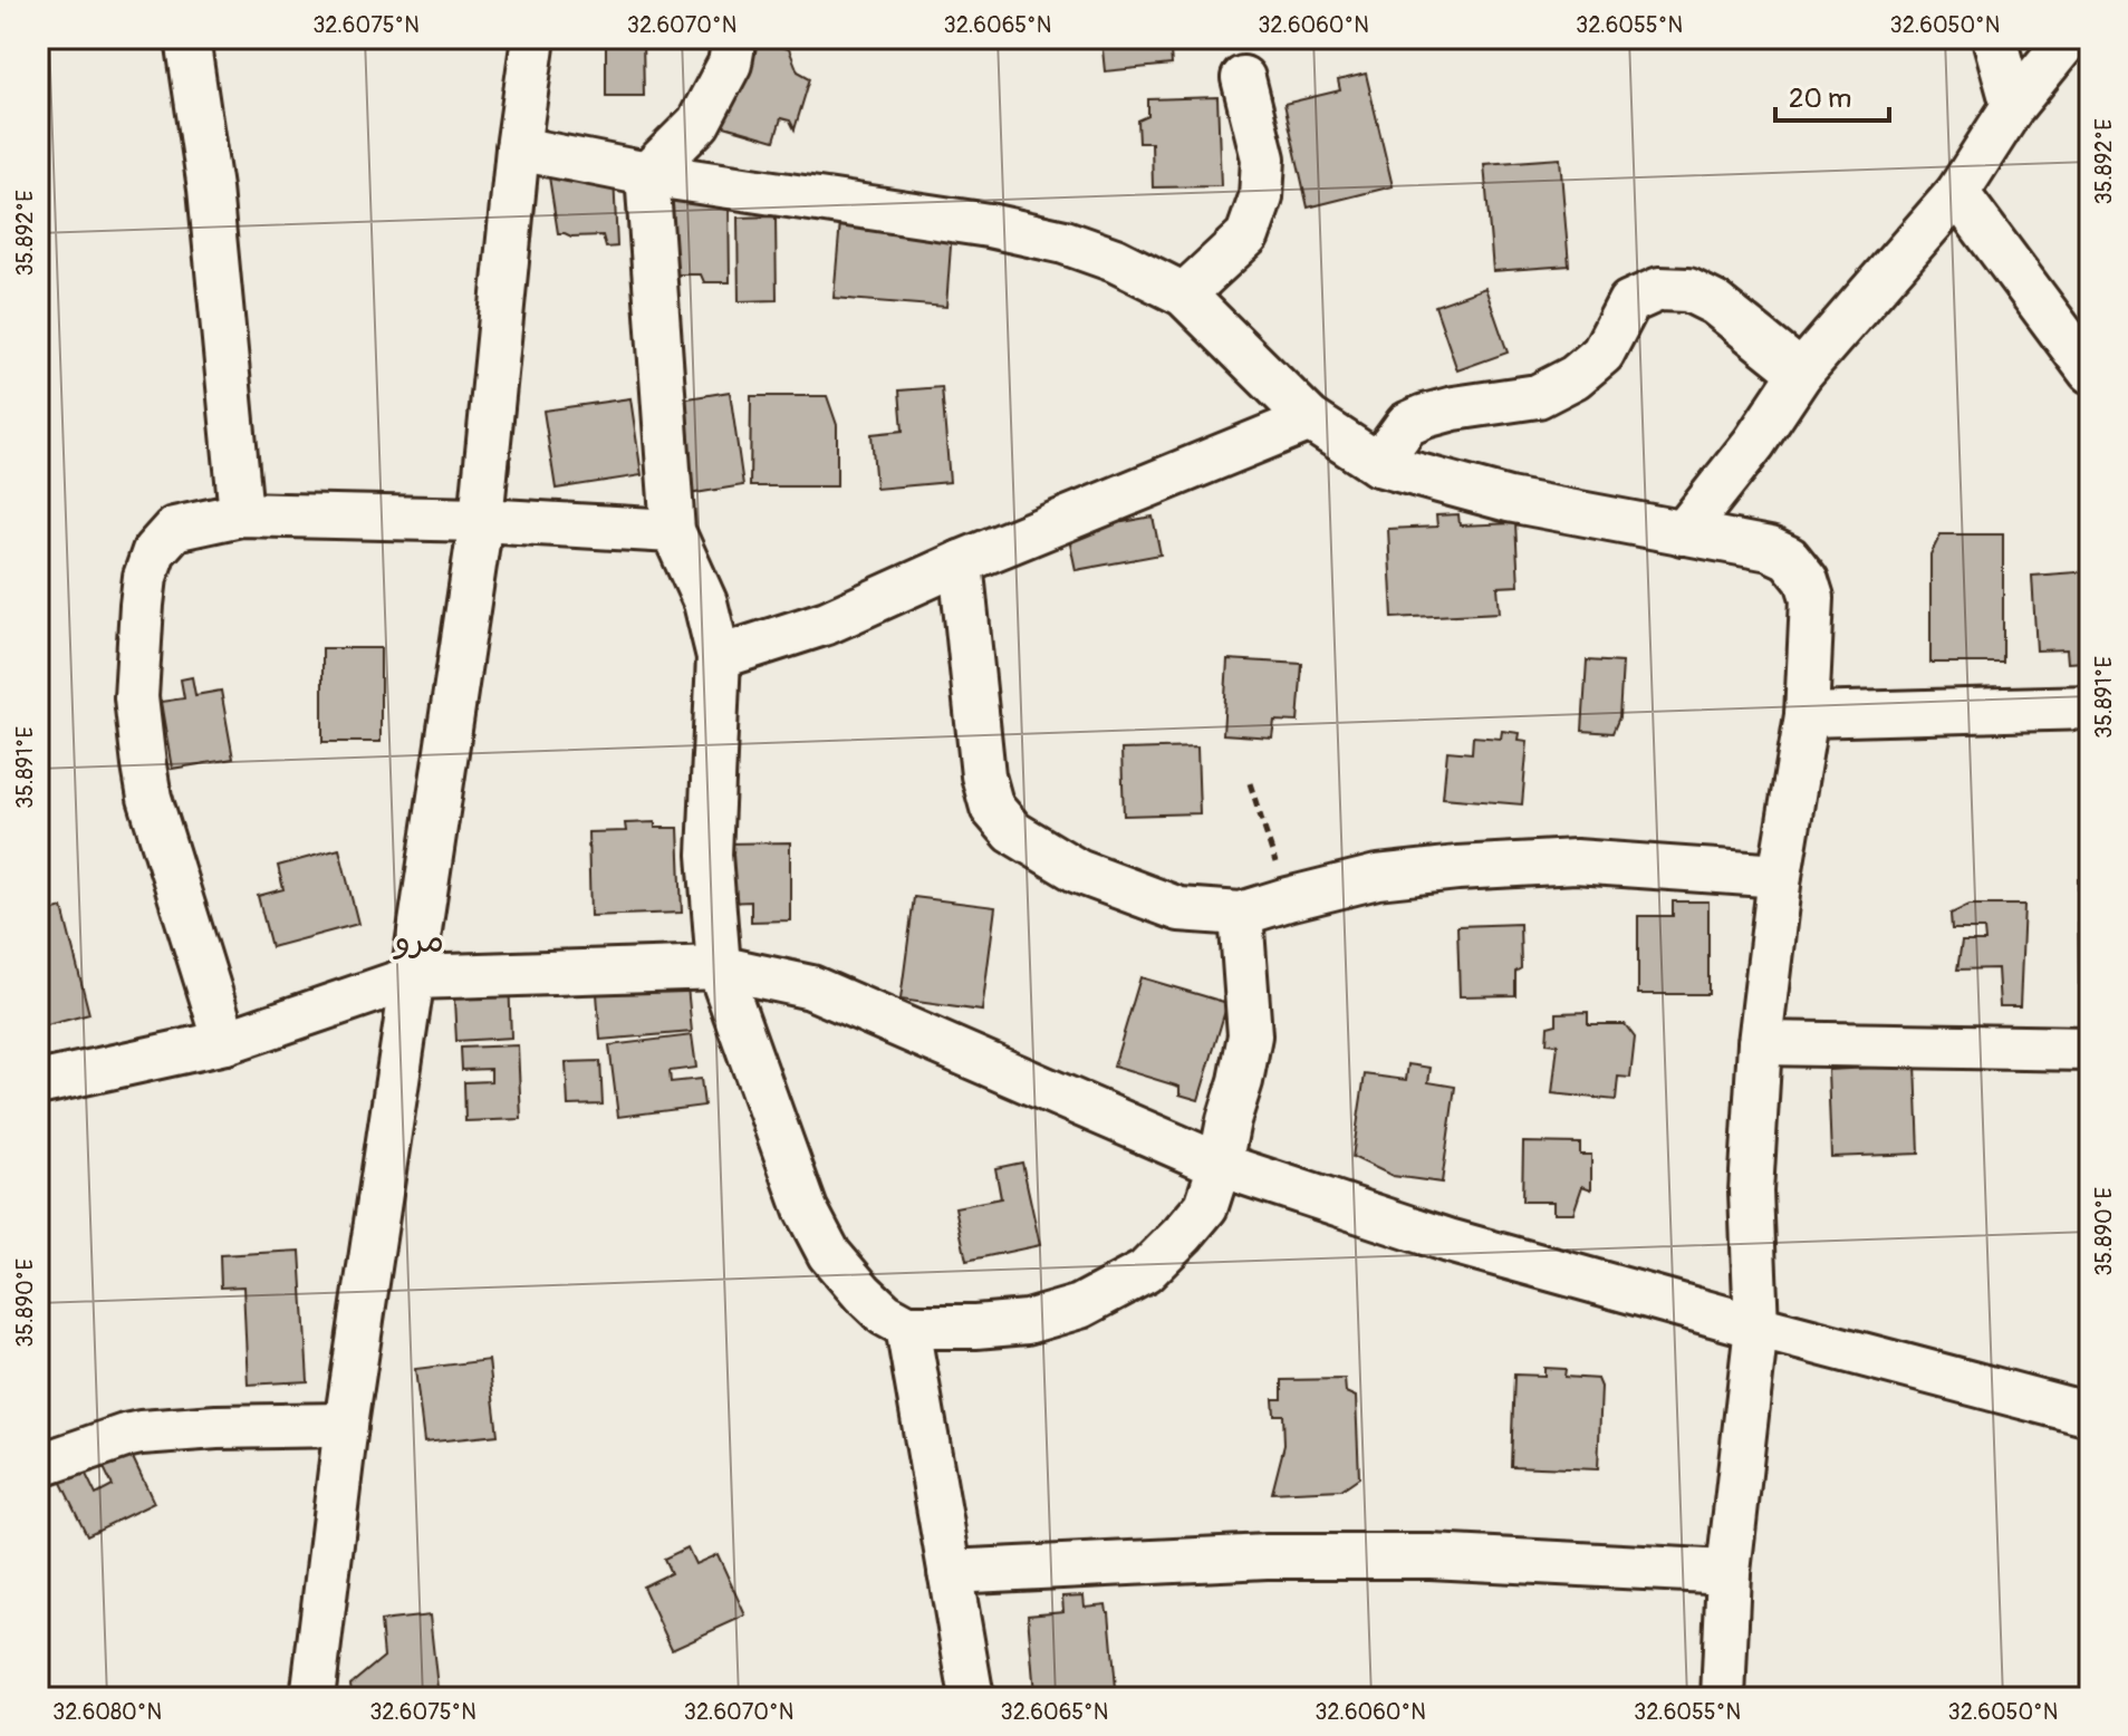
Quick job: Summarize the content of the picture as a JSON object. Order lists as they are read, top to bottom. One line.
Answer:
{"districts":["مرو"],"scale_bar":"20 m","coordinates":["32.6075°N","32.6070°N","32.6065°N","32.6060°N","32.6055°N","32.6050°N","35.892°E","35.891°E","35.890°E","32.6080°N"]}
